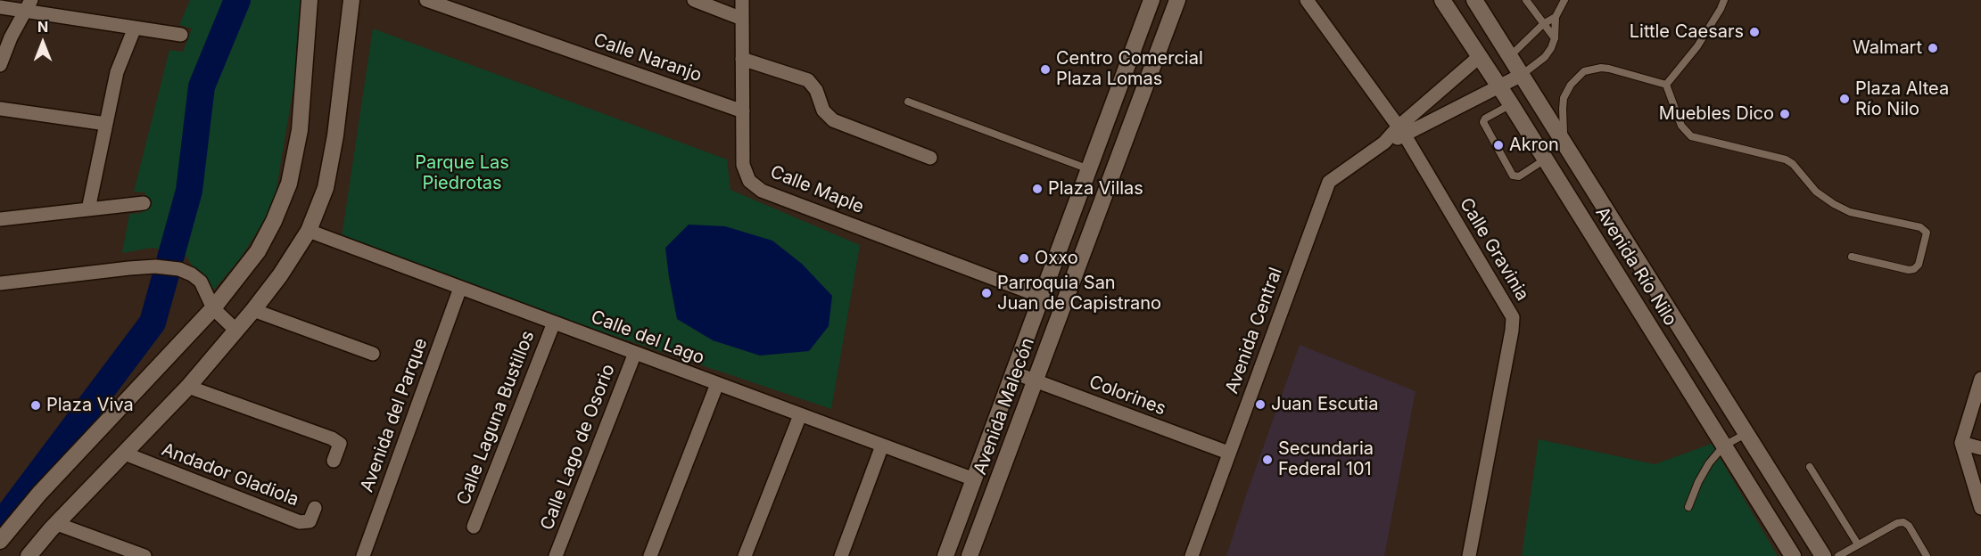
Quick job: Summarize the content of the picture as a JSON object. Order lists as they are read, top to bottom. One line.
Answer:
{"streets":{"street":["Calle Naranjo","Calle Maple","Calle Gravinia","Avenida Río Nilo","Avenida Central","Calle del Lago","Colorines","Avenida Malecón","Avenida del Parque","Calle Laguna Bustillos","Calle Lago de Osorio","Andador Gladiola"]},"crossings":[["Calle Naranjo","Calle Maple"],["Calle Maple","Avenida Malecón"],["Calle Gravinia","Avenida Central"],["Avenida Río Nilo","Avenida Central"],["Avenida Central","Colorines"],["Calle del Lago","Avenida Malecón"],["Calle del Lago","Avenida del Parque"],["Calle del Lago","Calle Laguna Bustillos"],["Calle del Lago","Calle Lago de Osorio"],["Colorines","Avenida Malecón"]],"parks":["Parque Las Piedrotas"],"places":["Little Caesars","Walmart","Centro Comercial Plaza Lomas","Plaza Altea Río Nilo","Muebles Dico","Akron","Plaza Villas","Oxxo","Parroquia San Juan de Capistrano","Juan Escutia","Plaza Viva","Secundaria Federal 101"],"north":"top"}
